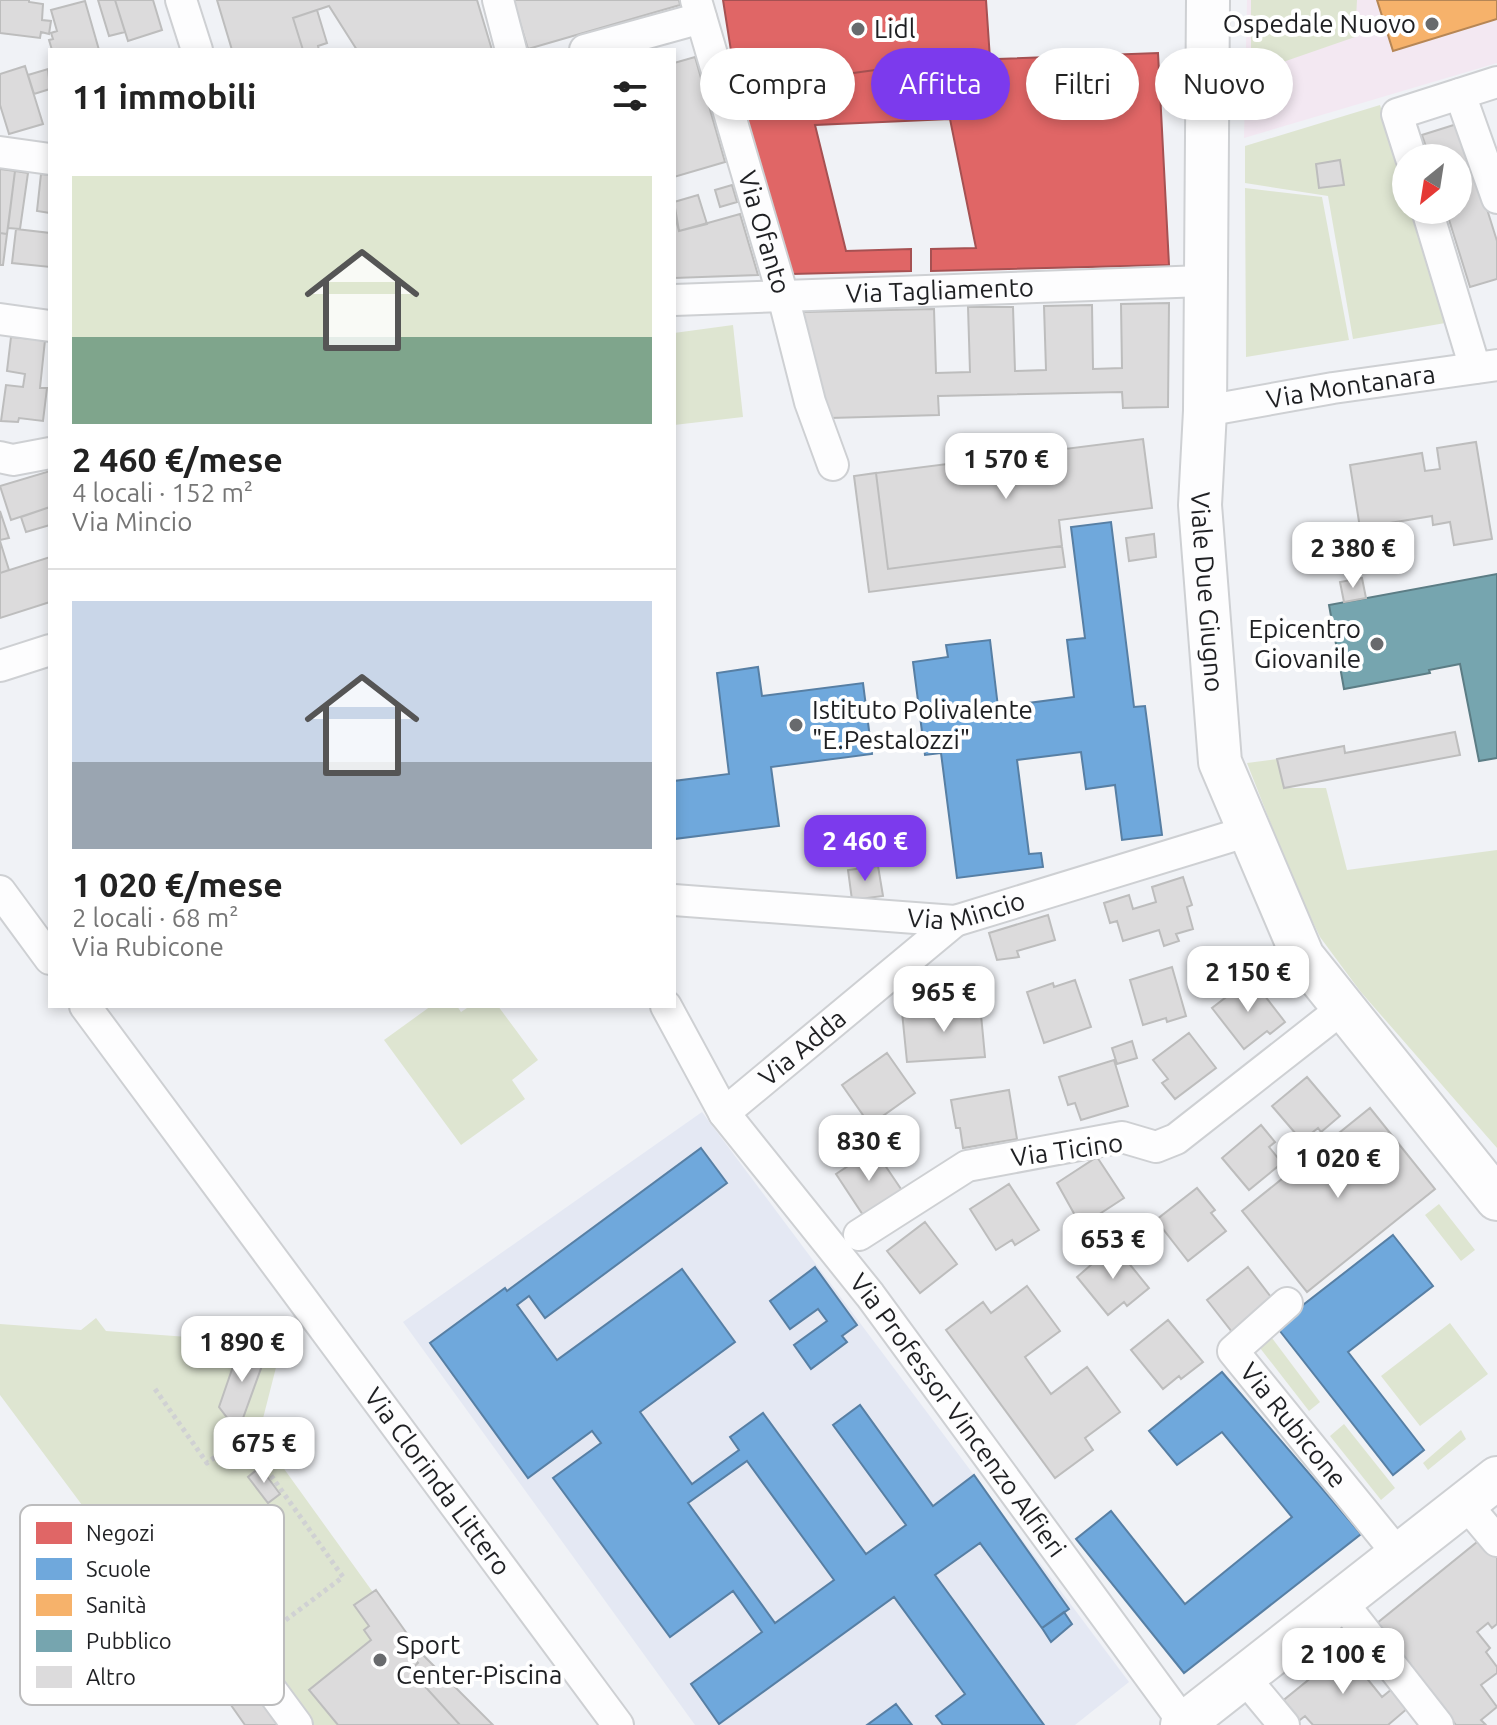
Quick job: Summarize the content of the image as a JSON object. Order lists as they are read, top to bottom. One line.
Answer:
{"streets":{"main road":["Viale Due Giugno"],"street":["Via Ofanto","Via Tagliamento","Via Montanara","Via Mincio","Via Adda","Via Ticino","Via Professor Vincenzo Alfieri","Via Rubicone","Via Clorinda Littero"]},"crossings":[["Via Ofanto","Via Tagliamento"],["Via Tagliamento","Viale Due Giugno"],["Via Montanara","Viale Due Giugno"],["Viale Due Giugno","Via Mincio"],["Viale Due Giugno","Via Ticino"],["Via Mincio","Via Adda"],["Via Adda","Via Professor Vincenzo Alfieri"]],"places":["Ospedale Nuovo","Lidl","Epicentro Giovanile","Istituto Polivalente \"E.Pestalozzi\"","Sport Center-Piscina"],"legend":["Negozi","Scuole","Sanità","Pubblico","Altro"],"north":"bottom left","page":{"chip":["Compra","Affitta","Filtri","Nuovo"],"heading":"11 immobili","list":[{"name":"2 460 €/mese","note":"4 locali · 152 m² · Via Mincio"},{"name":"1 020 €/mese","note":"2 locali · 68 m² · Via Rubicone"}],"price":["1 570 €","2 380 €","2 460 €","2 150 €","965 €","830 €","1 020 €","653 €","1 890 €","675 €","2 100 €"]}}
